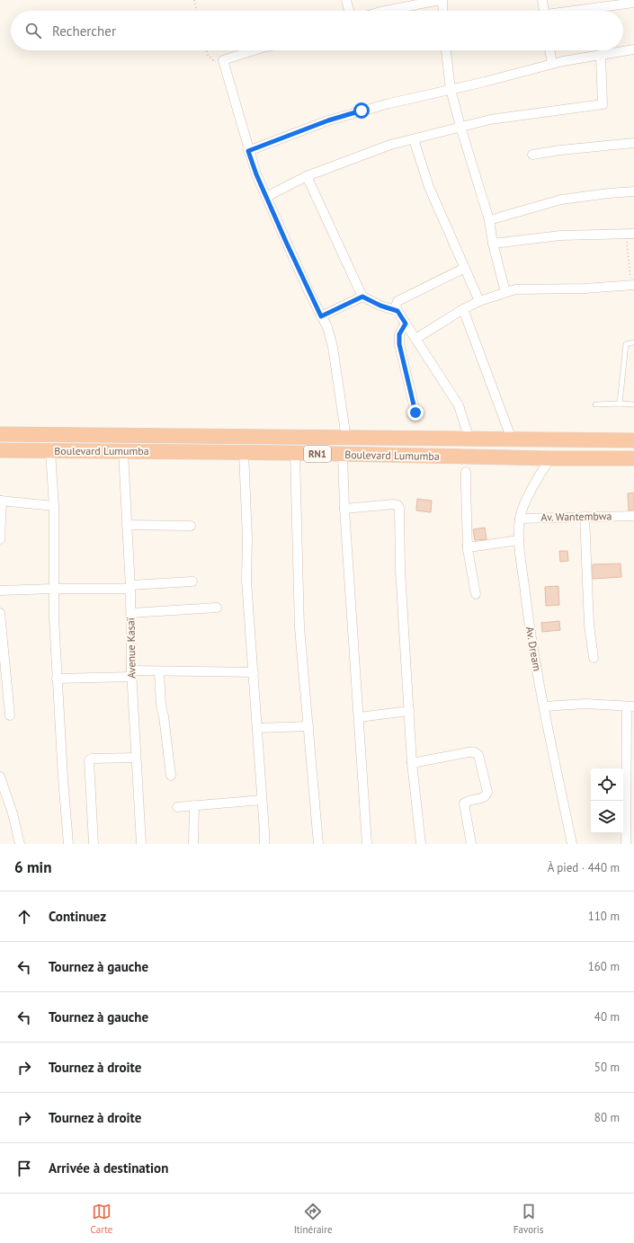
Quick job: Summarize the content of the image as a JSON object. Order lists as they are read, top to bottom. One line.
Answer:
{"streets":{"highway":["Boulevard Lumumba","RN1"],"street":["Av. Wantembwa","Avenue Kasaï","Av. Dream"]},"crossings":[["Boulevard Lumumba","Avenue Kasaï"],["Boulevard Lumumba","Av. Dream"],["Av. Wantembwa","Av. Dream"]],"page":{"search":"Rechercher","heading":["6 min","À pied · 440 m"],"list":[["Continuez","110 m"],["Tournez à gauche","160 m"],["Tournez à gauche","40 m"],["Tournez à droite","50 m"],["Tournez à droite","80 m"],"Arrivée à destination"],"nav":["Carte","Itinéraire","Favoris"]}}
